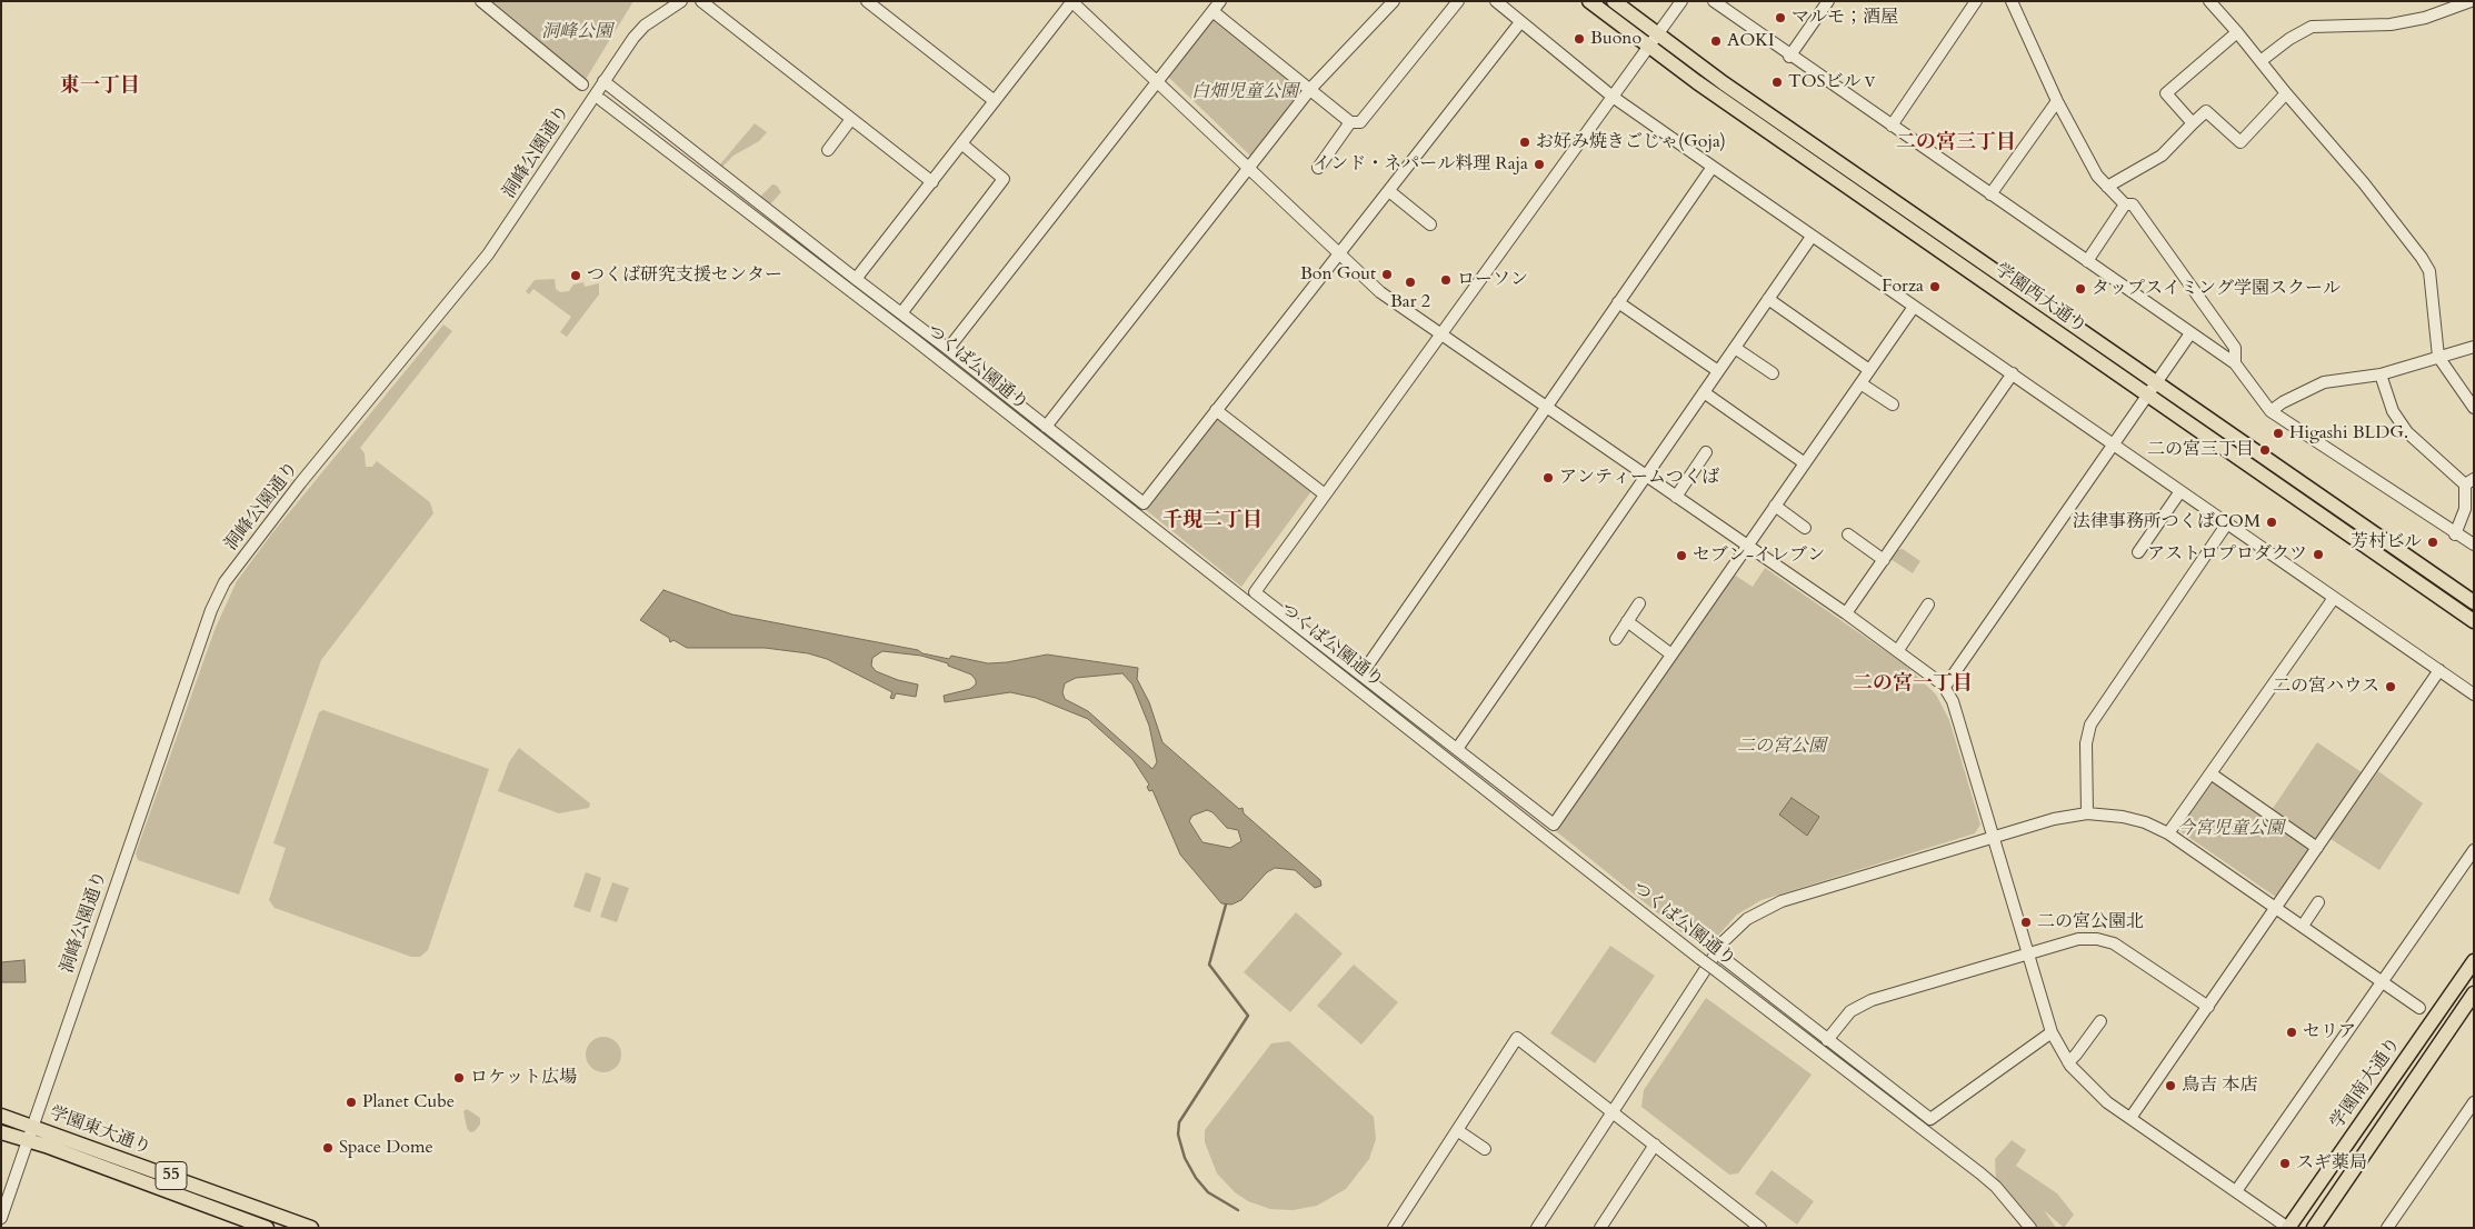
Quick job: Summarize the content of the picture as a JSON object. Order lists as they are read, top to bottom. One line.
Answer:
{"streets":{"main road":["学園西大通り","学園南大通り","学園東大通り","55"],"street":["洞峰公園通り","つくば公園通り"]},"crossings":[["洞峰公園通り","学園東大通り"]],"districts":["東一丁目","二の宮三丁目","千現二丁目","二の宮一丁目"],"parks":["洞峰公園","白畑児童公園","二の宮公園","今宮児童公園"],"places":["マルモ；酒屋","Buono","AOKI","TOSビルⅴ","お好み焼きごじゃ(Goja)","インド・ネパール料理 Raja","Bon Gout","つくば研究支援センター","ローソン","Bar 2","Forza","タップスイミング学園スクール","Higashi BLDG.","二の宮三丁目","アンティームつくば","法律事務所つくばCOM","芳村ビル","アストロプロダクツ","セブン-イレブン","二の宮ハウス","二の宮公園北","セリア","ロケット広場","鳥吉 本店","Planet Cube","Space Dome","スギ薬局"]}
